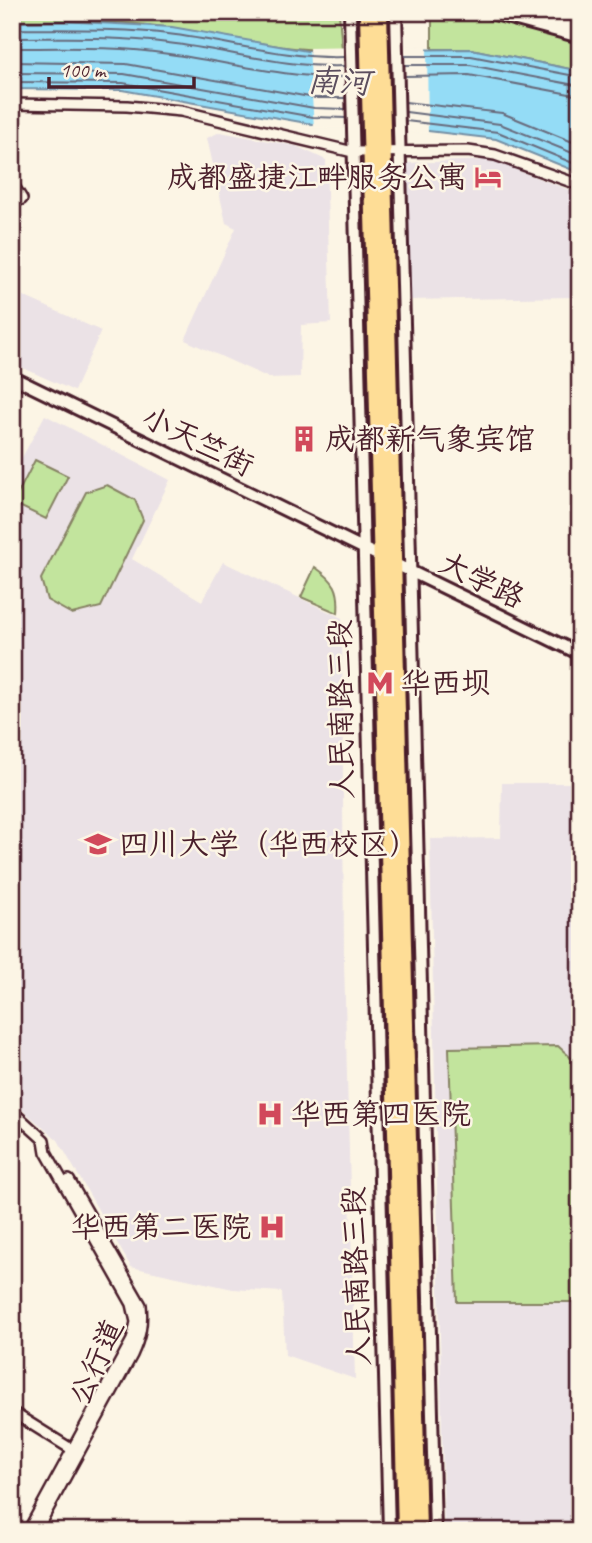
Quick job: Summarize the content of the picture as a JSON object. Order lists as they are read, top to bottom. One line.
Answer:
{"streets":{"main road":["人民南路三段"],"street":["小天竺街","大学路","公行道"]},"crossings":[["小天竺街","大学路"],["小天竺街","人民南路三段"],["大学路","人民南路三段"]],"water":["南河"],"places":{"hotel":["成都盛捷江畔服务公寓"],"building":["成都新气象宾馆"],"metro station":["华西坝"],"school or university":["四川大学（华西校区）"],"hospital":["华西第四医院","华西第二医院"]},"scale_bar":"100 m"}
